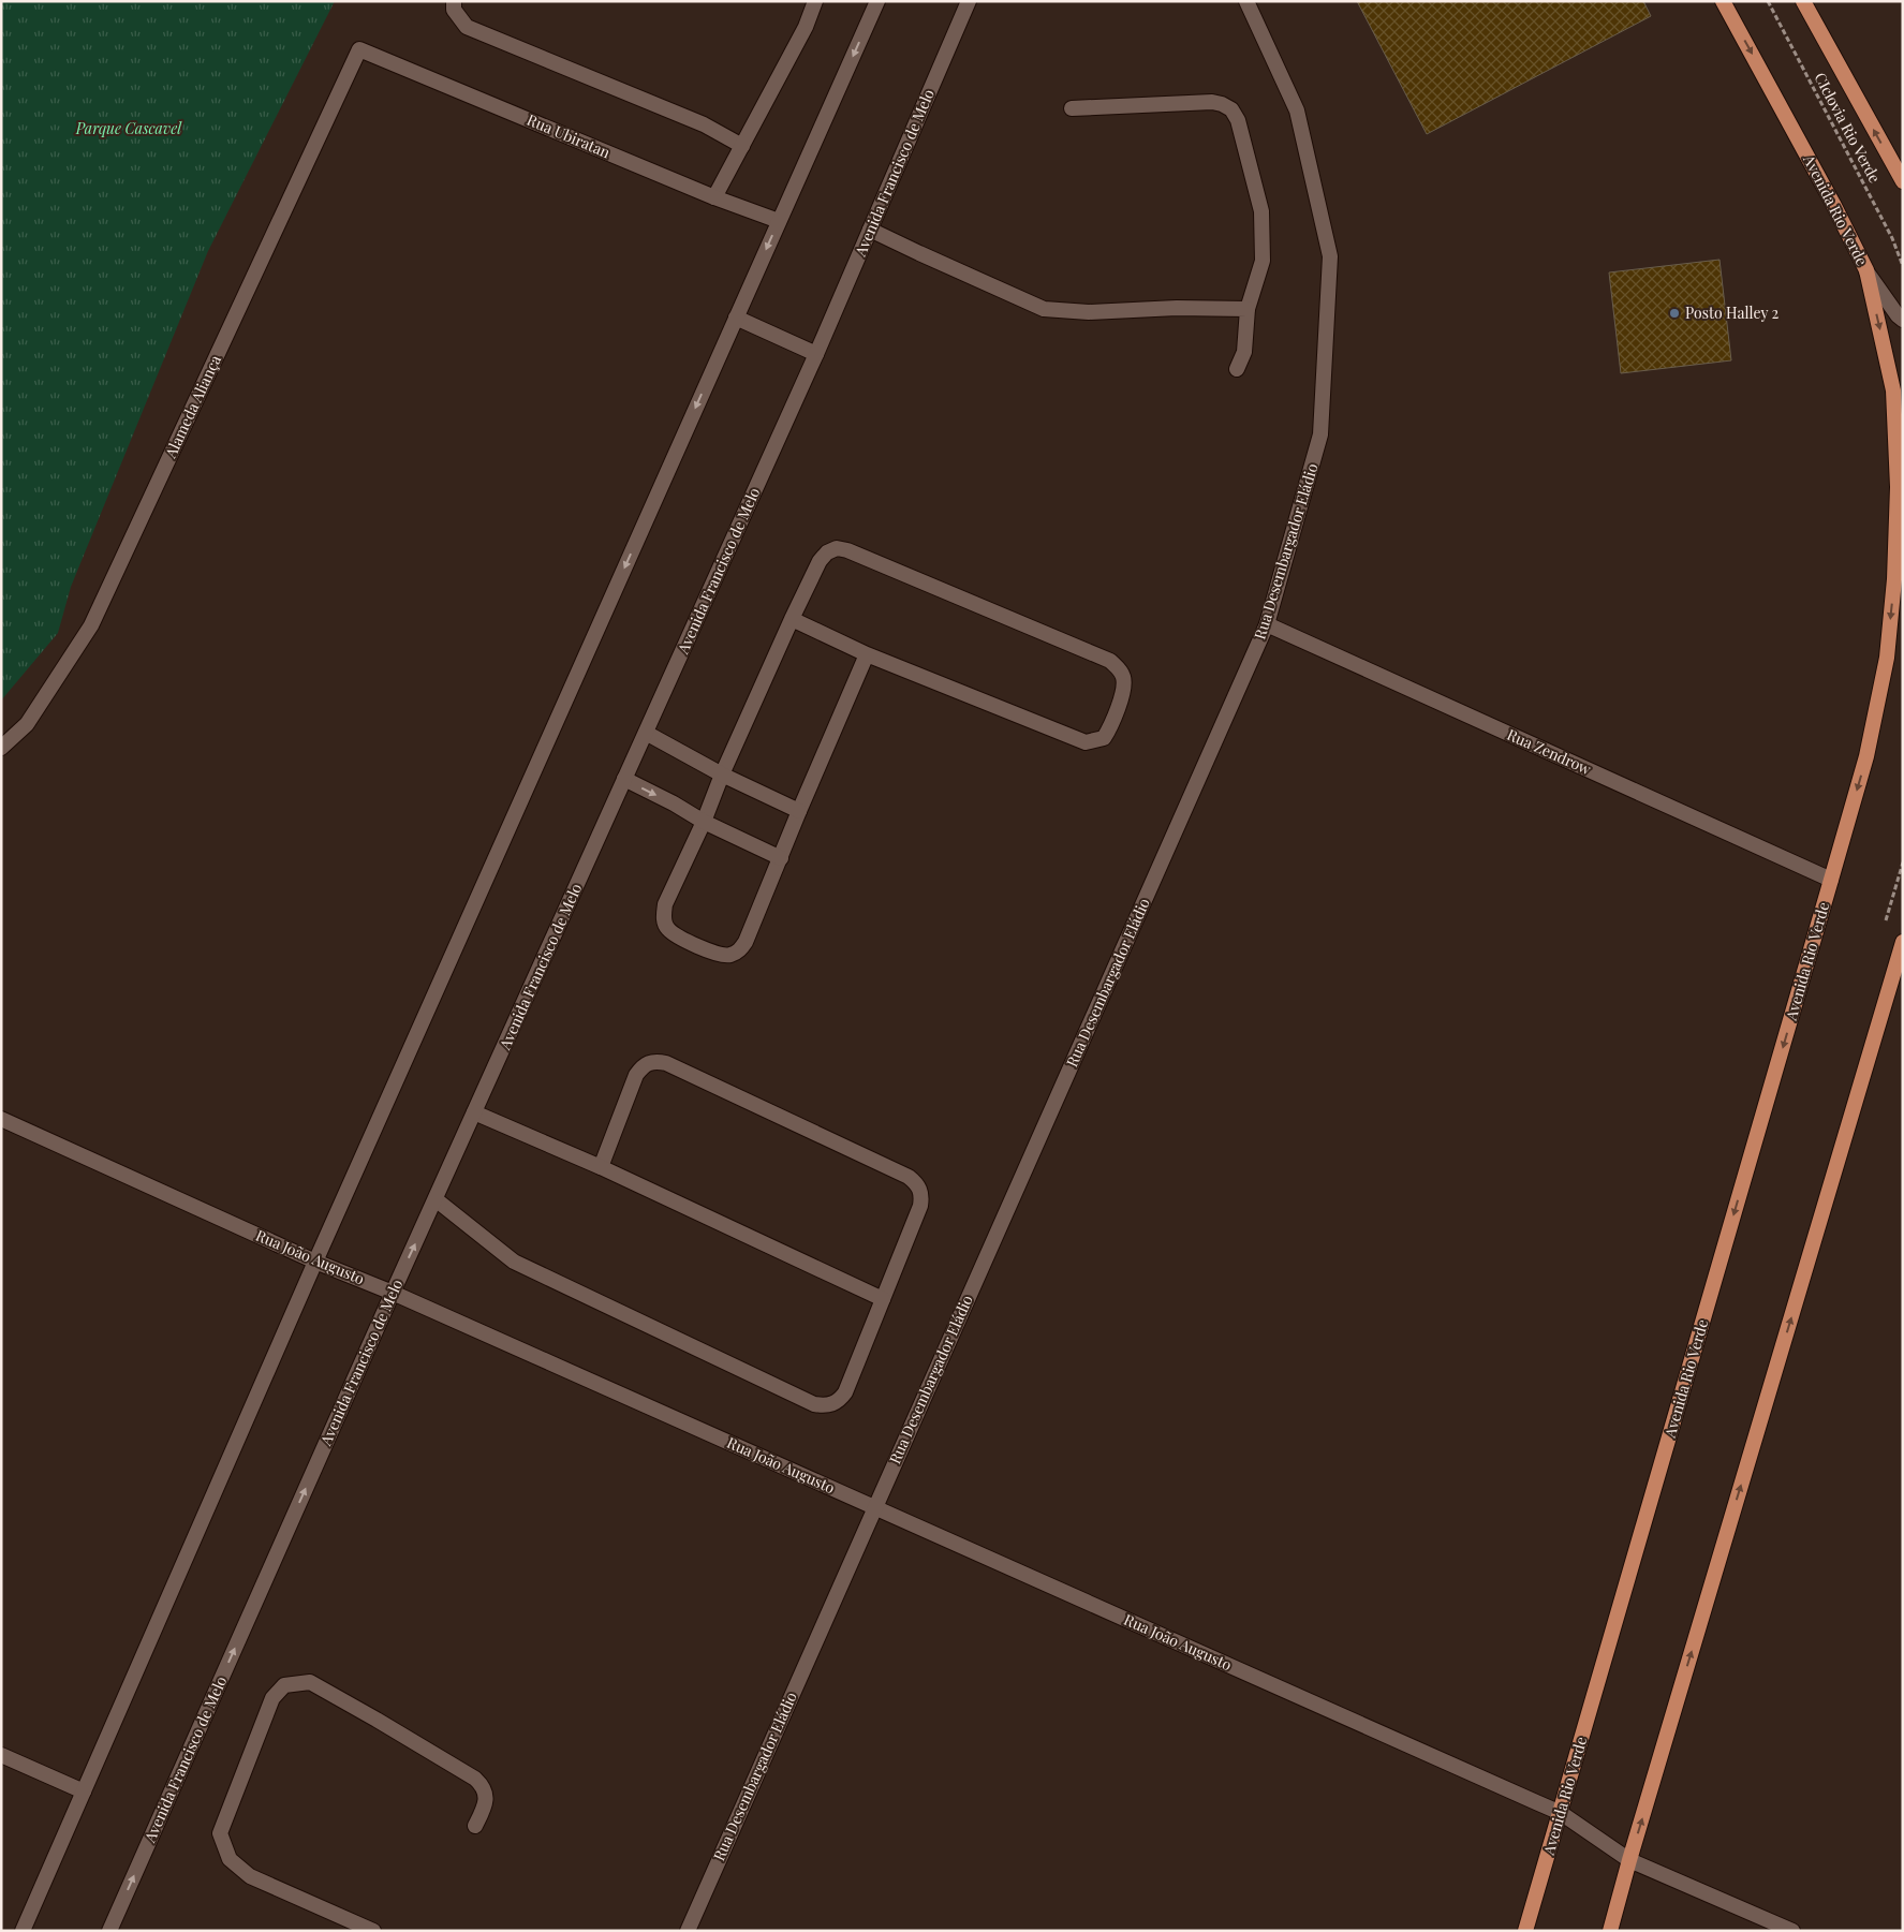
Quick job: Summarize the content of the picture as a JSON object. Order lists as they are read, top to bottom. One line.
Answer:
{"streets":{"main road":["Avenida Rio Verde"],"street":["Rua Ubiratan","Avenida Francisco de Melo","Alameda Aliança","Rua Desembargador Eládio","Rua Zendrow","Rua João Augusto"],"path":["CIclovia Rio Verde"]},"crossings":[["Rua Ubiratan","Alameda Aliança"],["Avenida Francisco de Melo","Rua João Augusto"],["Avenida Rio Verde","Rua Zendrow"],["Avenida Rio Verde","Rua João Augusto"],["Rua Desembargador Eládio","Rua Zendrow"],["Rua Desembargador Eládio","Rua João Augusto"]],"parks":["Parque Cascavel"],"places":["Posto Halley 2"]}
